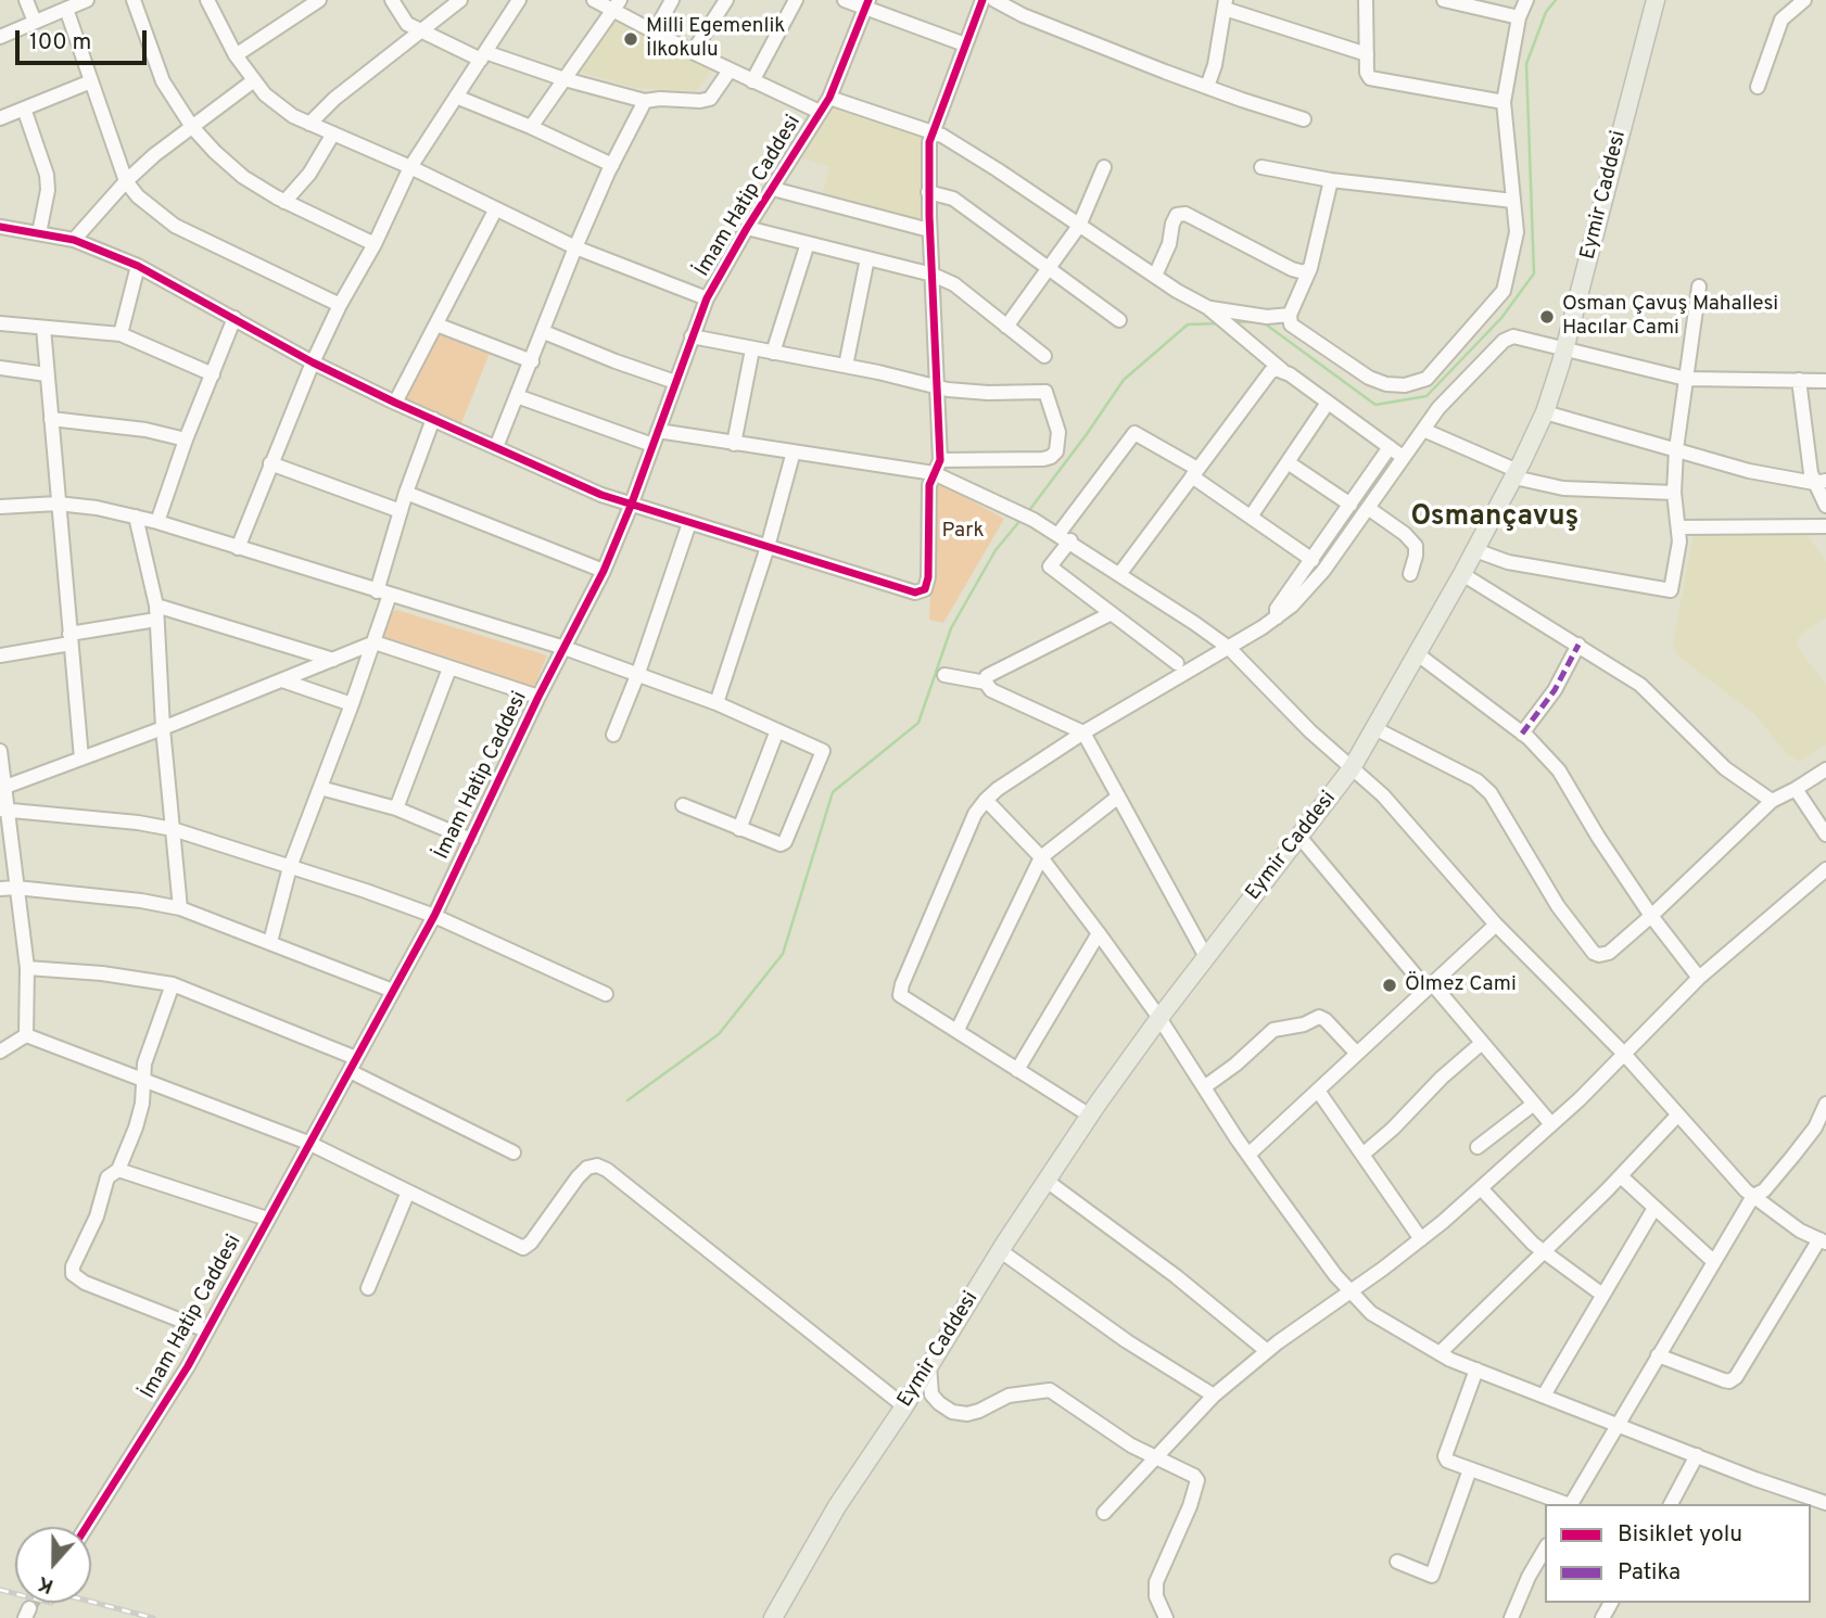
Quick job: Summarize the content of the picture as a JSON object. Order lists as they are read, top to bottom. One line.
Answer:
{"streets":{"main road":["Eymir Caddesi"],"street":["İmam Hatip Caddesi"]},"districts":["Osmançavuş"],"parks":["Park"],"places":["Milli Egemenlik İlkokulu","Osman Çavuş Mahallesi Hacılar Cami","Ölmez Cami"],"legend":["Bisiklet yolu","Patika"],"scale_bar":"100 m","north":"bottom"}
